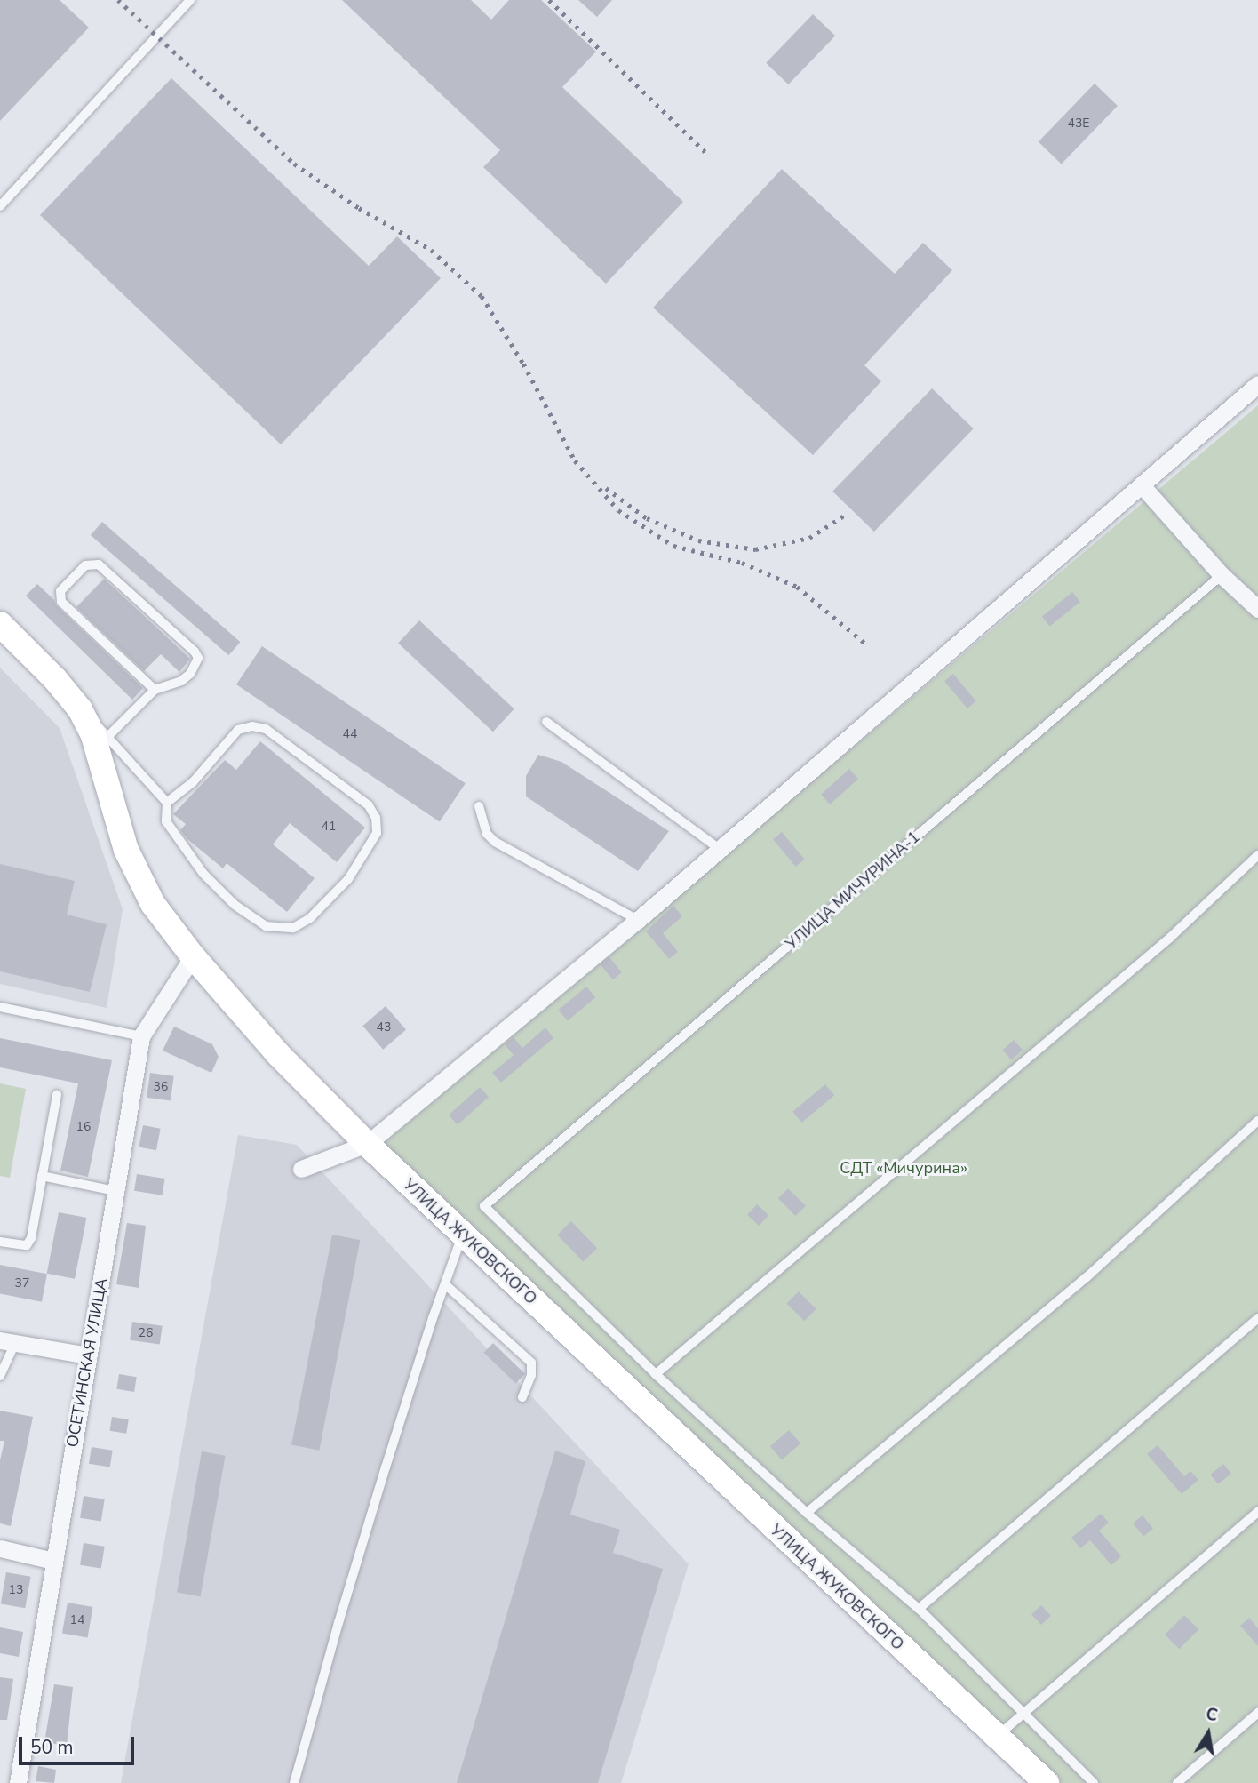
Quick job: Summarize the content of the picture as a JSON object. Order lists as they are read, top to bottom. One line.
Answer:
{"streets":{"main road":["УЛИЦА ЖУКОВСКОГО"],"street":["ОСЕТИНСКАЯ УЛИЦА"],"lane":["УЛИЦА МИЧУРИНА-1"]},"crossings":[["УЛИЦА ЖУКОВСКОГО","ОСЕТИНСКАЯ УЛИЦА"]],"parks":["СДТ «Мичурина»"],"house_numbers":["43Е","44","41","43","36","16","37","26","13","14"],"scale_bar":"50 m","north":"top"}
